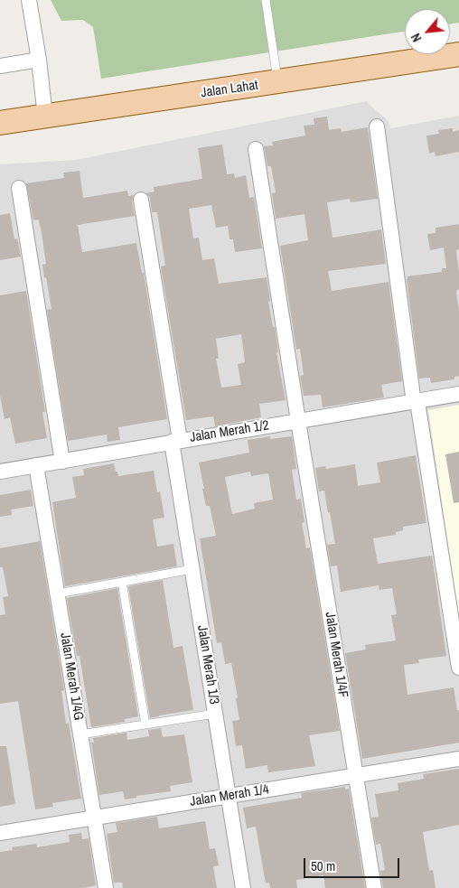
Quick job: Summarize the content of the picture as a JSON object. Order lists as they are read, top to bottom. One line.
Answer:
{"streets":{"main road":["Jalan Lahat"],"street":["Jalan Merah 1/2","Jalan Merah 1/4F","Jalan Merah 1/3","Jalan Merah 1/4G","Jalan Merah 1/4"]},"crossings":[["Jalan Merah 1/2","Jalan Merah 1/4F"],["Jalan Merah 1/2","Jalan Merah 1/3"],["Jalan Merah 1/2","Jalan Merah 1/4G"],["Jalan Merah 1/4F","Jalan Merah 1/4"],["Jalan Merah 1/3","Jalan Merah 1/4"],["Jalan Merah 1/4G","Jalan Merah 1/4"]],"scale_bar":"50 m","north":"bottom left"}
